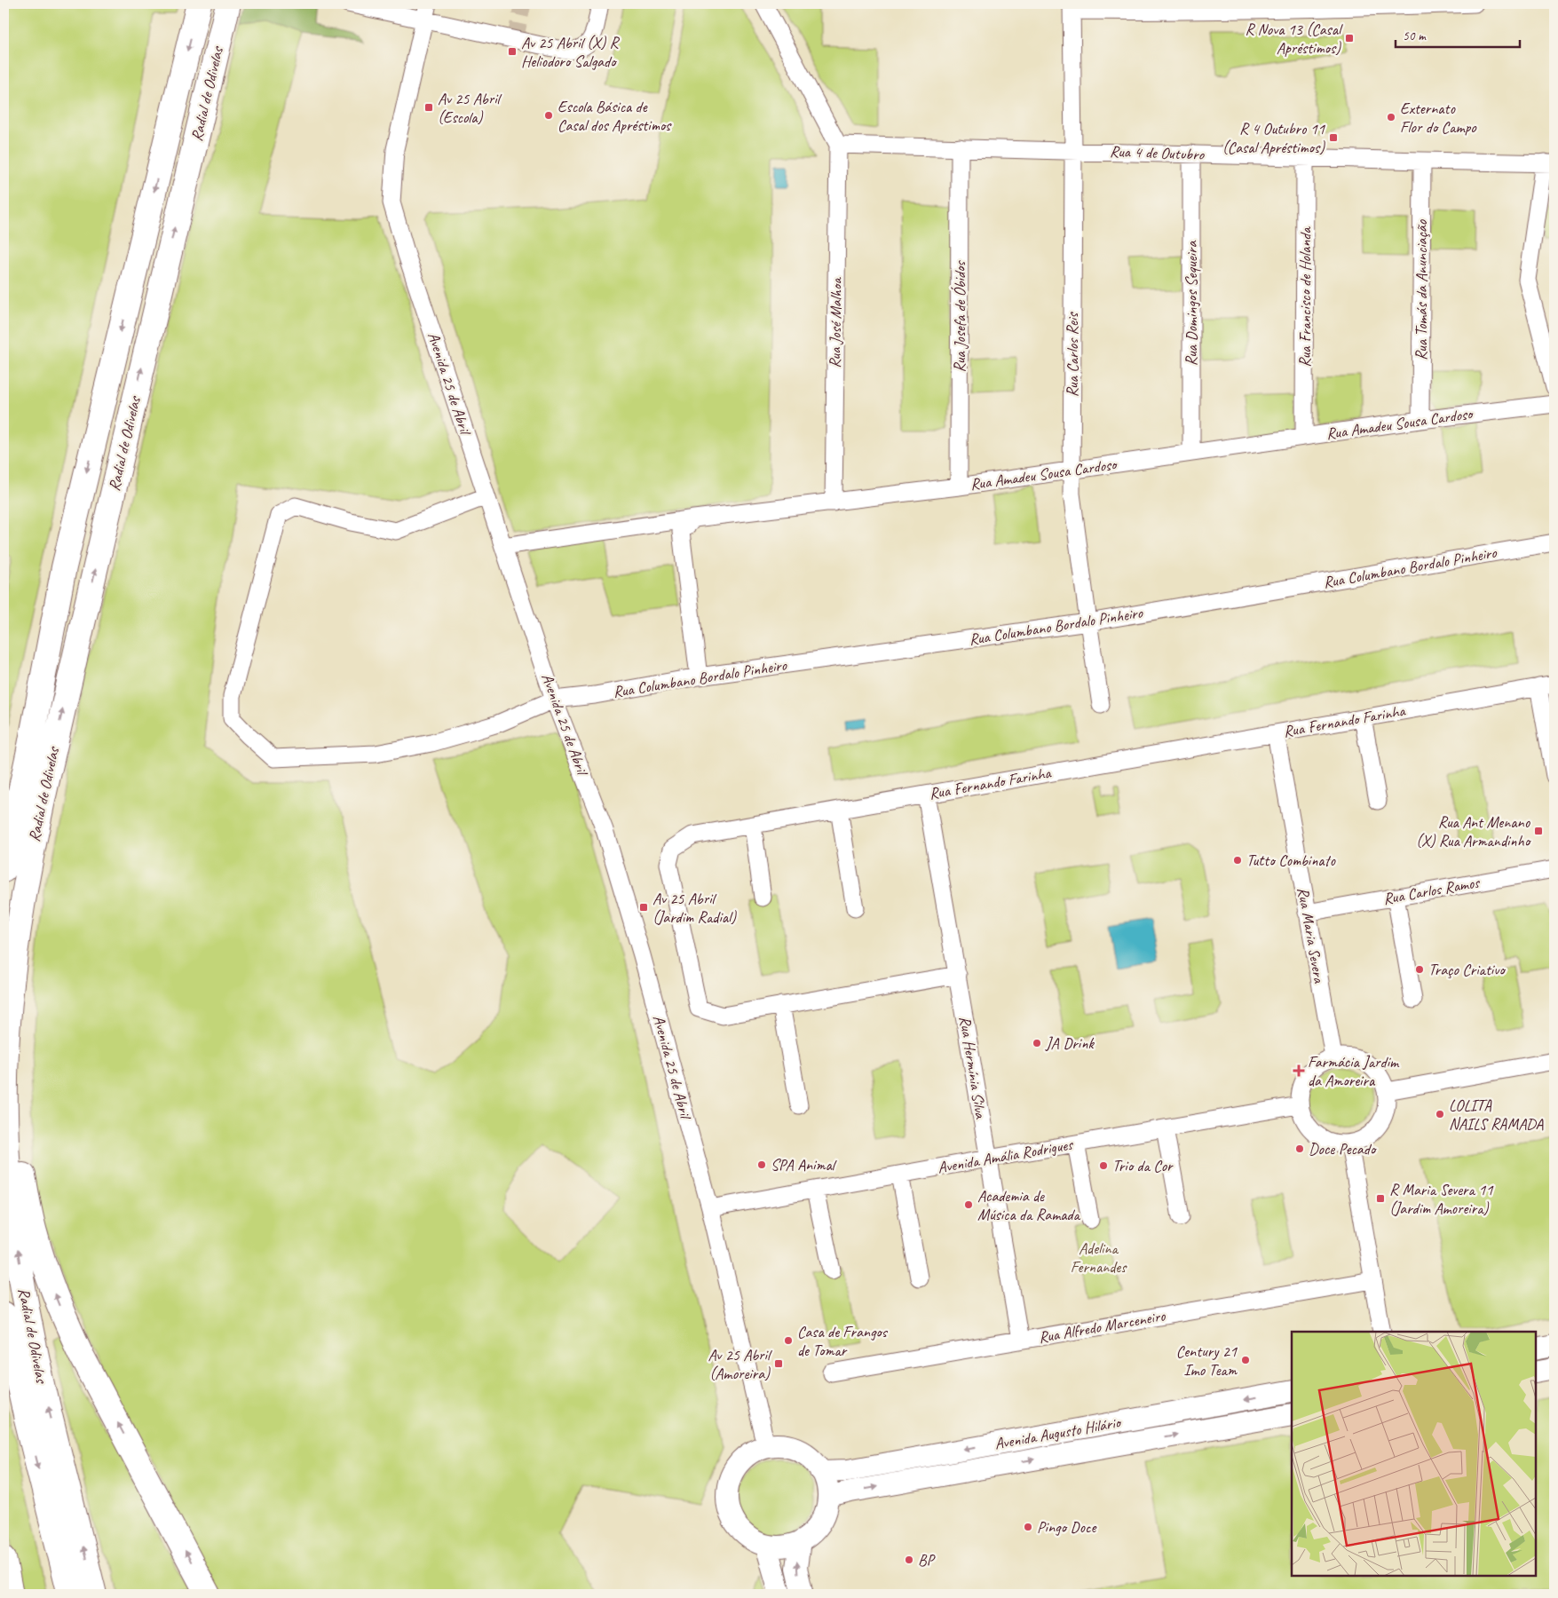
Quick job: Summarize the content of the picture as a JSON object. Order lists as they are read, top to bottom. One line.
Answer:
{"streets":{"highway":["Radial de Odivelas"],"main road":["Avenida Augusto Hilário"],"street":["Rua 4 de Outubro","Rua Tomás da Anunciação","Rua Francisco de Holanda","Rua Domingos Sequeira","Rua Josefa de Óbidos","Rua José Malhoa","Rua Carlos Reis","Avenida 25 de Abril","Rua Amadeu Sousa Cardoso","Rua Columbano Bordalo Pinheiro","Rua Fernando Farinha","Rua Carlos Ramos","Rua Maria Severa","Rua Hermínia Silva","Avenida Amália Rodrigues","Rua Alfredo Marceneiro"]},"crossings":[["Rua 4 de Outubro","Rua Tomás da Anunciação"],["Rua 4 de Outubro","Rua Francisco de Holanda"],["Rua 4 de Outubro","Rua Domingos Sequeira"],["Rua 4 de Outubro","Rua Josefa de Óbidos"],["Rua 4 de Outubro","Rua José Malhoa"],["Rua 4 de Outubro","Rua Carlos Reis"],["Rua Tomás da Anunciação","Rua Amadeu Sousa Cardoso"],["Rua Francisco de Holanda","Rua Amadeu Sousa Cardoso"],["Rua Domingos Sequeira","Rua Amadeu Sousa Cardoso"],["Rua Josefa de Óbidos","Rua Amadeu Sousa Cardoso"],["Rua José Malhoa","Rua Amadeu Sousa Cardoso"],["Rua Carlos Reis","Rua Amadeu Sousa Cardoso"],["Rua Carlos Reis","Rua Columbano Bordalo Pinheiro"],["Avenida 25 de Abril","Rua Amadeu Sousa Cardoso"],["Avenida 25 de Abril","Rua Columbano Bordalo Pinheiro"],["Avenida 25 de Abril","Avenida Amália Rodrigues"],["Avenida 25 de Abril","Avenida Augusto Hilário"],["Rua Fernando Farinha","Rua Maria Severa"],["Rua Fernando Farinha","Rua Hermínia Silva"],["Rua Carlos Ramos","Rua Maria Severa"],["Rua Maria Severa","Avenida Amália Rodrigues"],["Rua Hermínia Silva","Avenida Amália Rodrigues"],["Rua Hermínia Silva","Rua Alfredo Marceneiro"]],"parks":["Adelina Fernandes"],"places":{"transit":["R Nova 13 (Casal Apréstimos)","Av 25 Abril (X) R Heliodoro Salgado","Av 25 Abril (Escola)","R 4 Outubro 11 (Casal Apréstimos)","Rua Ant Menano (X) Rua Armandinho","Av 25 Abril (Jardim Radial)","R Maria Severa 11 (Jardim Amoreira)","Av 25 Abril (Amoreira)"],"other":["Escola Básica de Casal dos Apréstimos","Externato Flor do Campo","Tutto Combinato","Traço Criativo","JA Drink","LOLITA NAILS RAMADA","Doce Pecado","SPA Animal","Trio da Cor","Academia de Música da Ramada","Casa de Frangos de Tomar","Century 21 Imo Team","Pingo Doce","BP"],"health":["Farmácia Jardim da Amoreira"]},"scale_bar":"50 m"}
